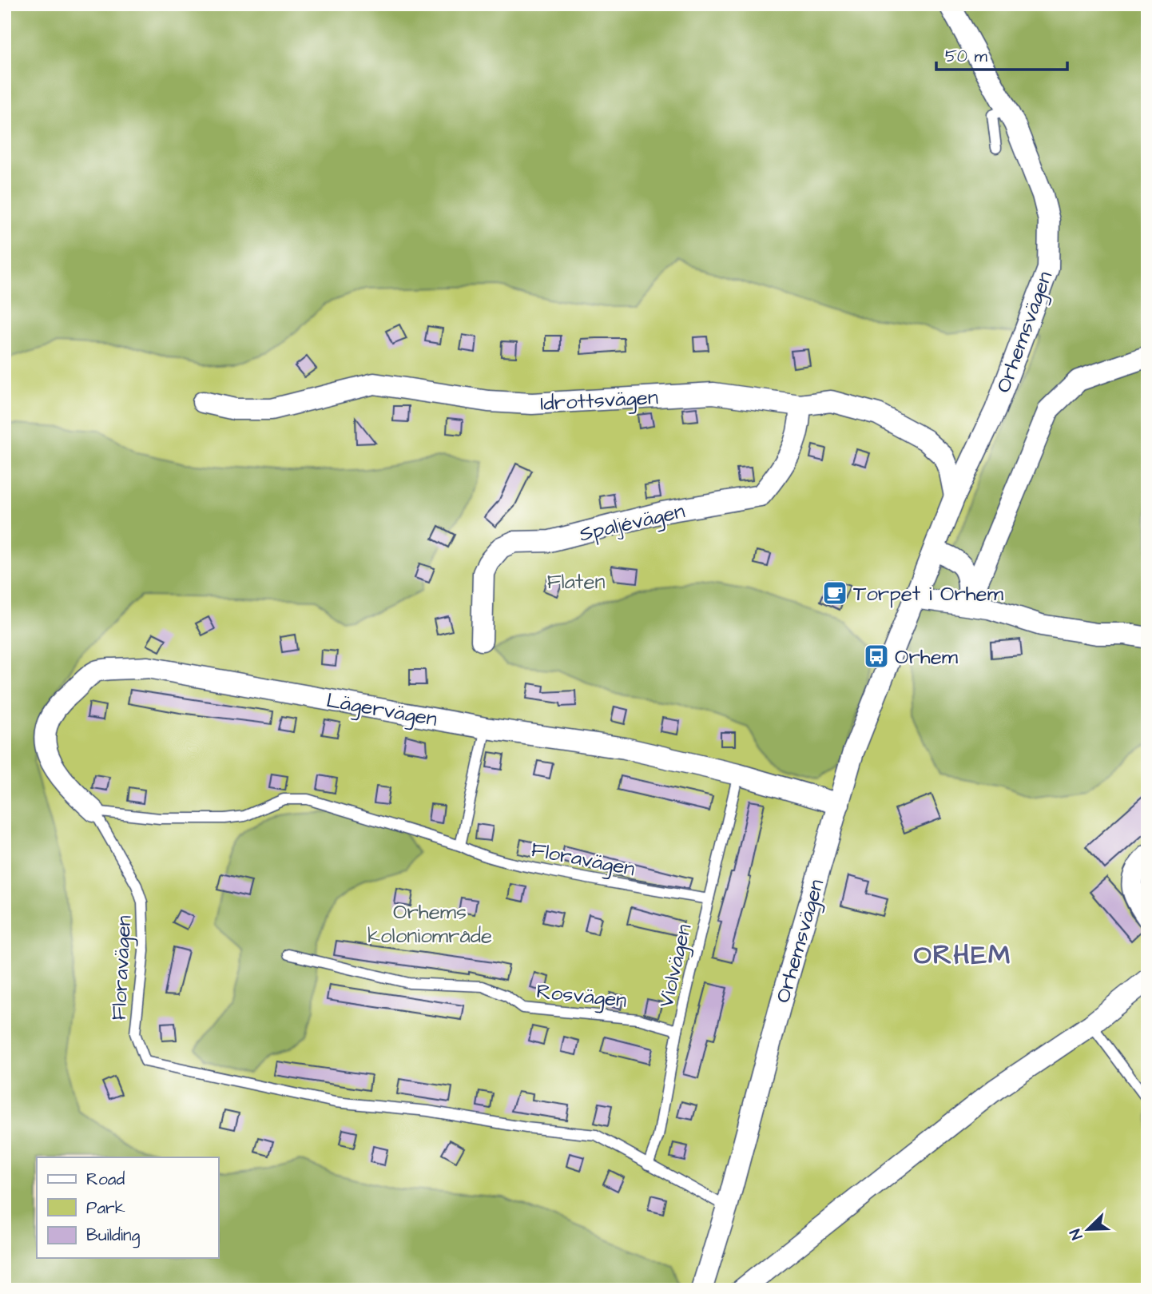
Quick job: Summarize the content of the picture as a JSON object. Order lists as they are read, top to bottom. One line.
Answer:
{"streets":{"street":["Orhemsvägen","Idrottsvägen","Spaljévägen","Lägervägen"],"lane":["Floravägen","Violvägen","Rosvägen"]},"crossings":[["Orhemsvägen","Idrottsvägen"],["Orhemsvägen","Lägervägen"],["Orhemsvägen","Floravägen"],["Idrottsvägen","Spaljévägen"],["Lägervägen","Floravägen"],["Lägervägen","Violvägen"],["Floravägen","Violvägen"],["Violvägen","Rosvägen"]],"districts":["ORHEM"],"parks":["Flaten","Orhems koloniområde"],"places":{"cafe":["Torpet i Orhem"],"bus stop":["Orhem"]},"legend":["Road","Park","Building"],"scale_bar":"50 m","north":"bottom left"}
